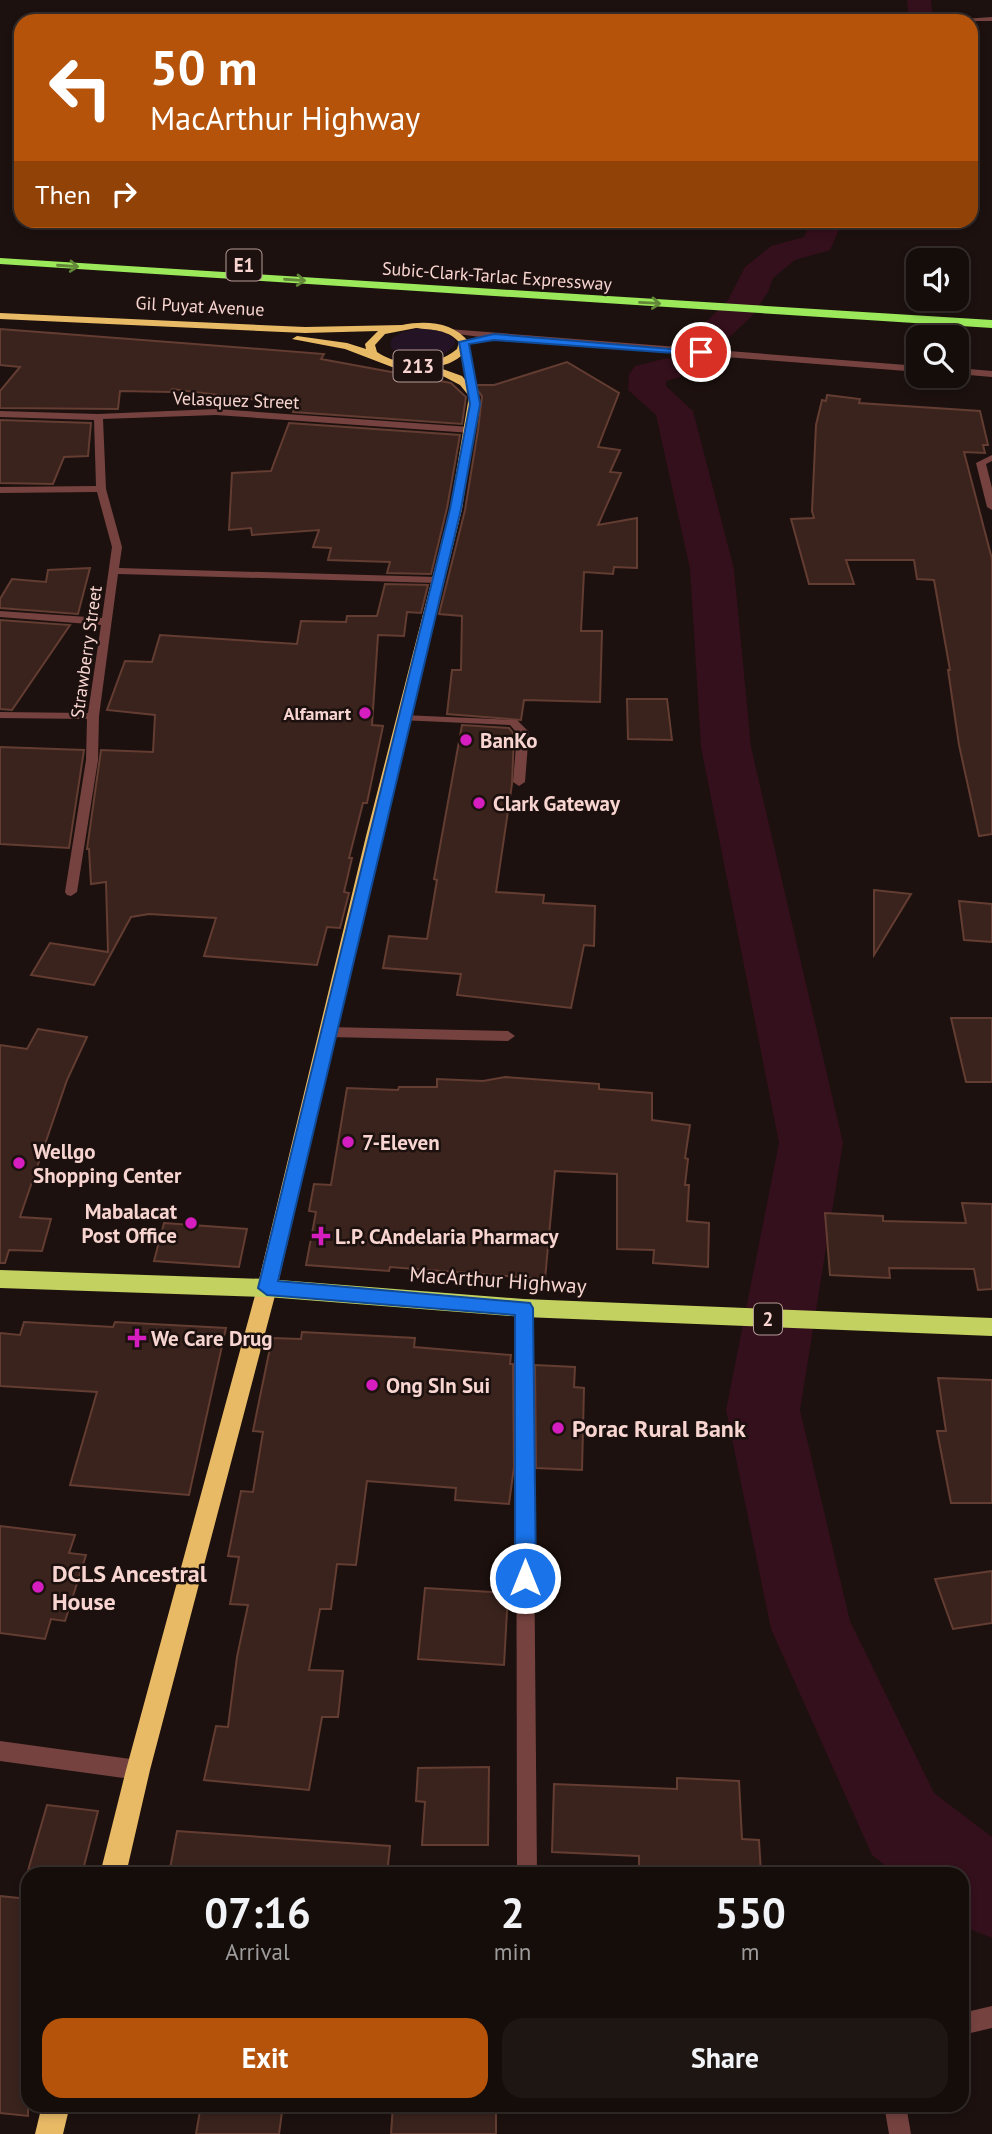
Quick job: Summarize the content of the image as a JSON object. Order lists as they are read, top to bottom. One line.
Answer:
{"streets":{"highway":["E1","Subic-Clark-Tarlac Expressway","MacArthur Highway","2"],"main road":["Gil Puyat Avenue","213"],"street":["Velasquez Street","Strawberry Street"]},"crossings":[["Gil Puyat Avenue","213"],["213","Velasquez Street"],["213","MacArthur Highway"],["Velasquez Street","Strawberry Street"]],"places":{"other":["Alfamart","BanKo","Clark Gateway","7-Eleven","Wellgo Shopping Center","Mabalacat Post Office","Ong SIn Sui","Porac Rural Bank","DCLS Ancestral House"],"health":["L.P. CAndelaria Pharmacy","We Care Drug"]},"page":{"turn":["50 m","MacArthur Highway"],"then":"Then","eta":["07:16","Arrival","2","min","550","m"],"buttons":["Exit","Share"]}}
